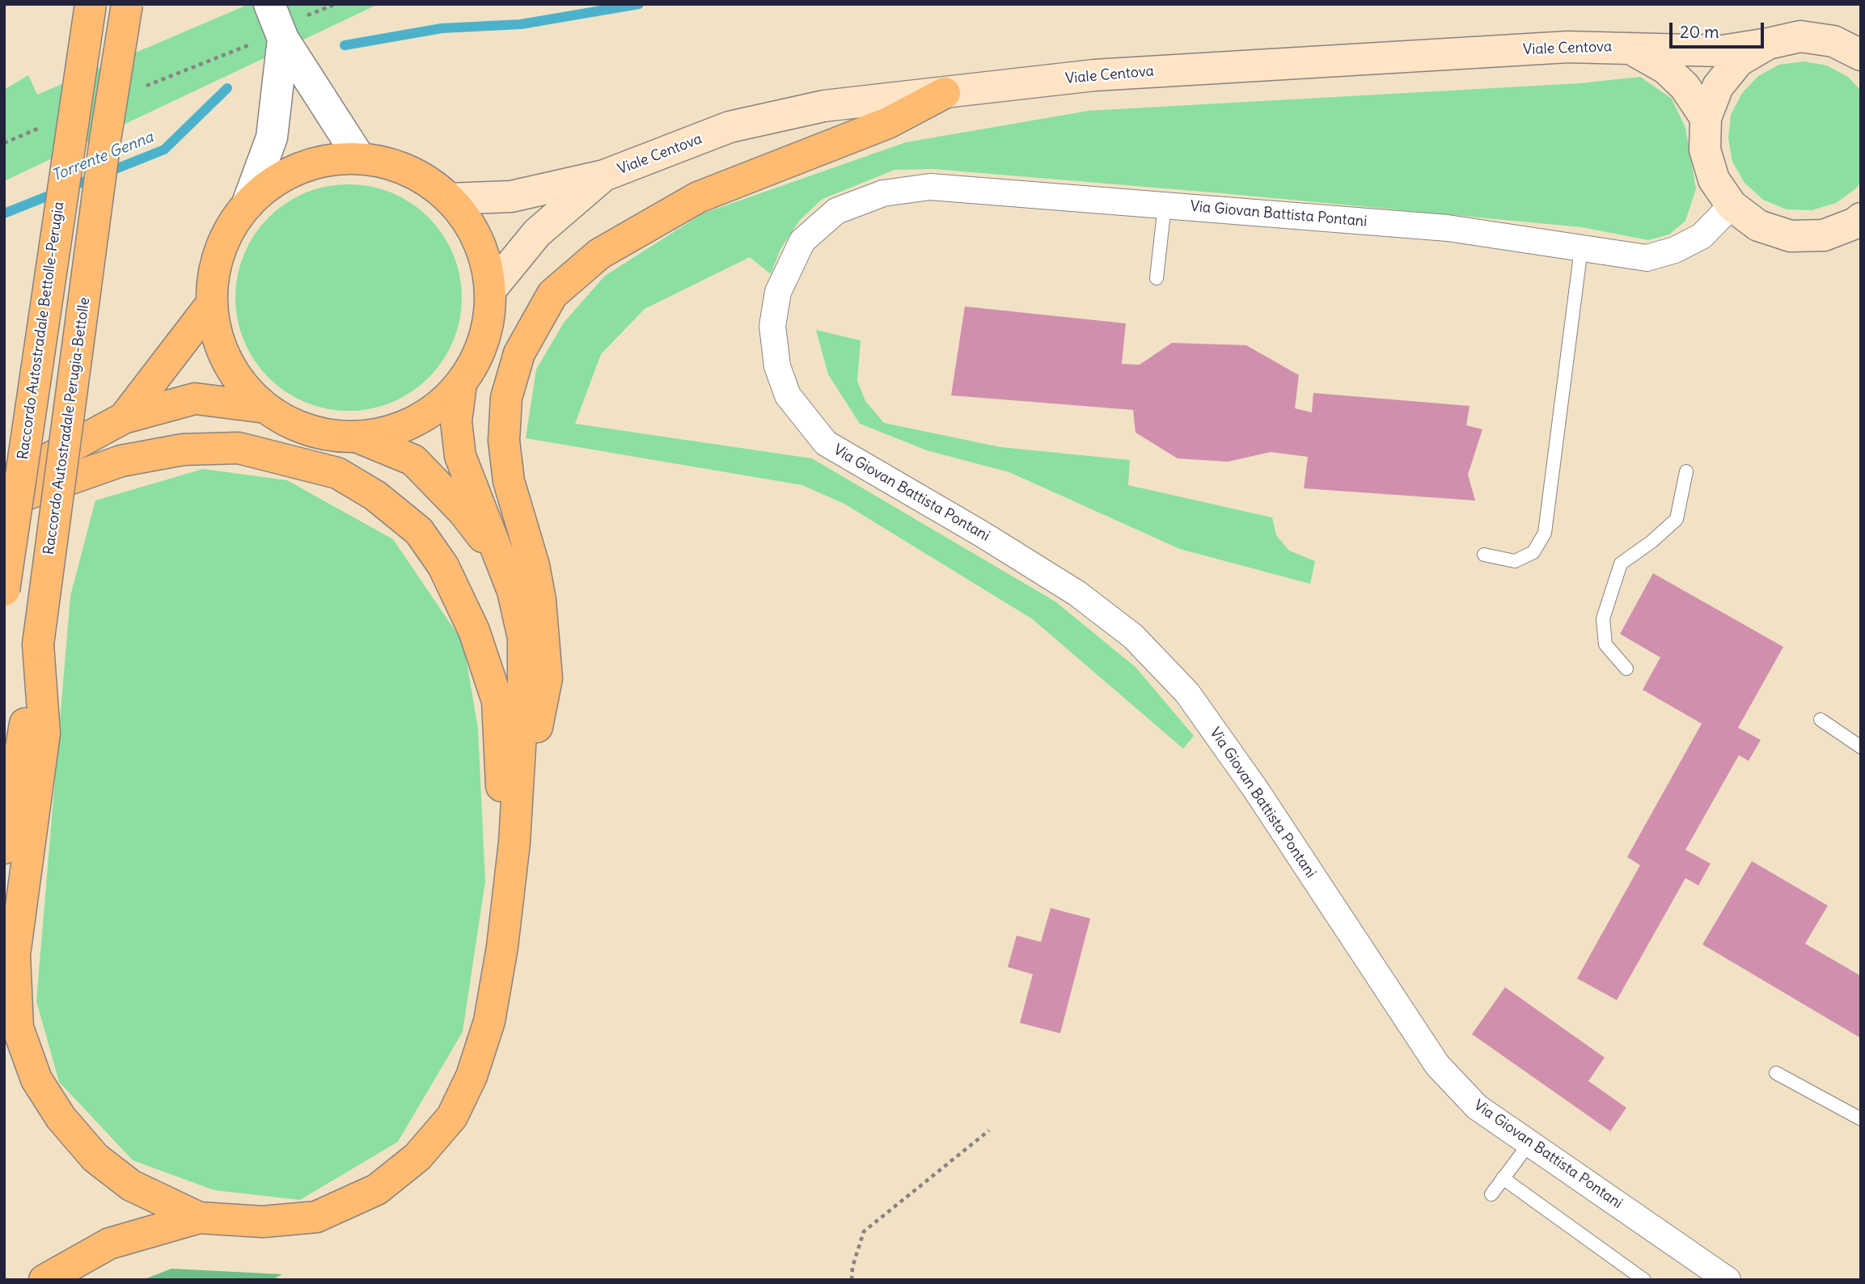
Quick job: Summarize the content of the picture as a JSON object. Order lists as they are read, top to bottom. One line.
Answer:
{"streets":{"main road":["Viale Centova","Raccordo Autostradale Bettolle-Perugia","Raccordo Autostradale Perugia-Bettolle"],"street":["Via Giovan Battista Pontani"]},"water":["Torrente Genna"],"scale_bar":"20 m"}
